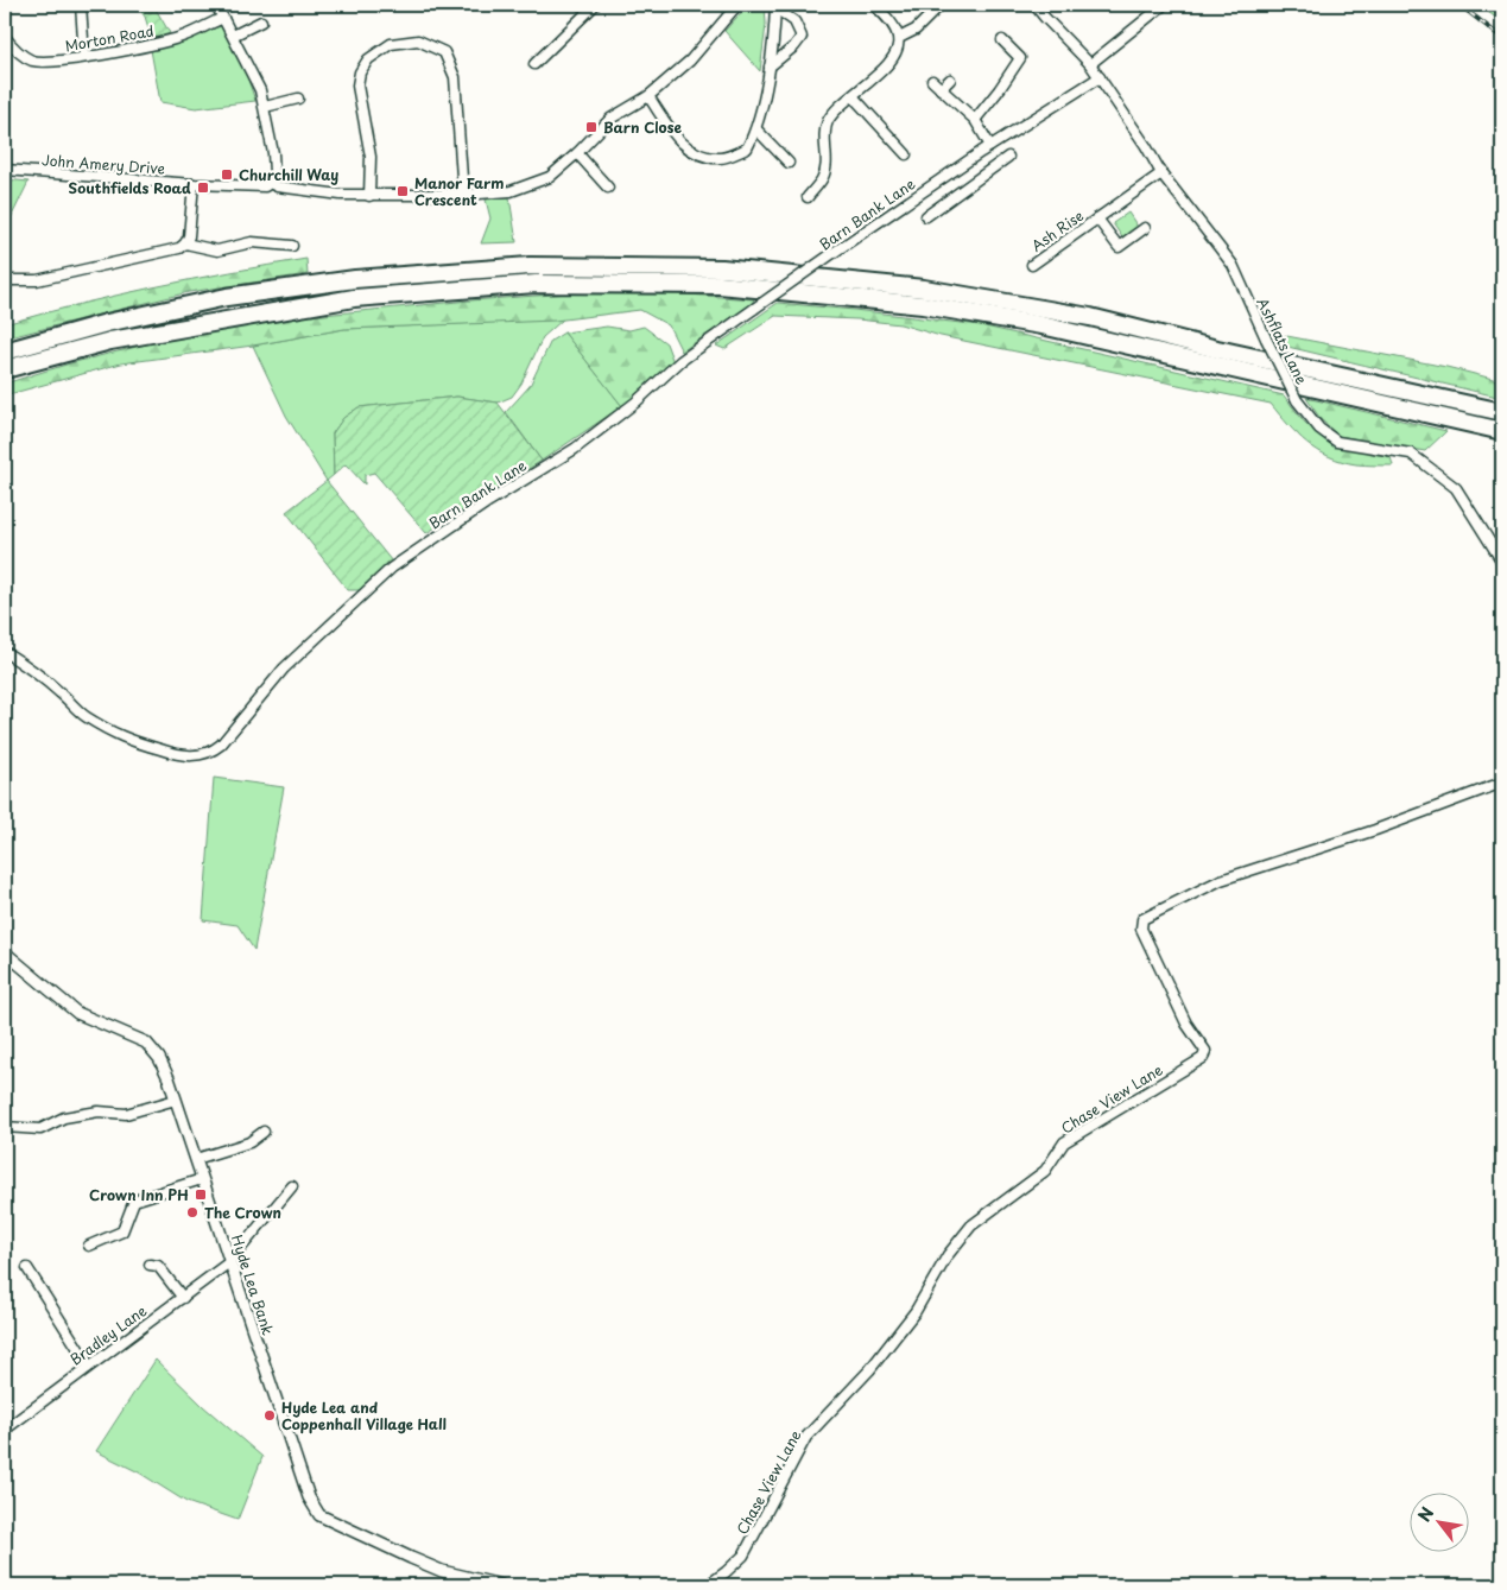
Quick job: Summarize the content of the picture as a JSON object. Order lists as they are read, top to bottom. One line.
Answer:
{"streets":{"street":["Morton Road","John Amery Drive","Barn Bank Lane","Ash Rise","Ashflats Lane","Chase View Lane","Hyde Lea Bank","Bradley Lane"]},"crossings":[["Barn Bank Lane","Ashflats Lane"],["Ash Rise","Ashflats Lane"],["Hyde Lea Bank","Bradley Lane"]],"places":{"transit":["Barn Close","Churchill Way","Southfields Road","Manor Farm Crescent","Crown Inn PH"],"other":["The Crown","Hyde Lea and Coppenhall Village Hall"]},"north":"top left"}
